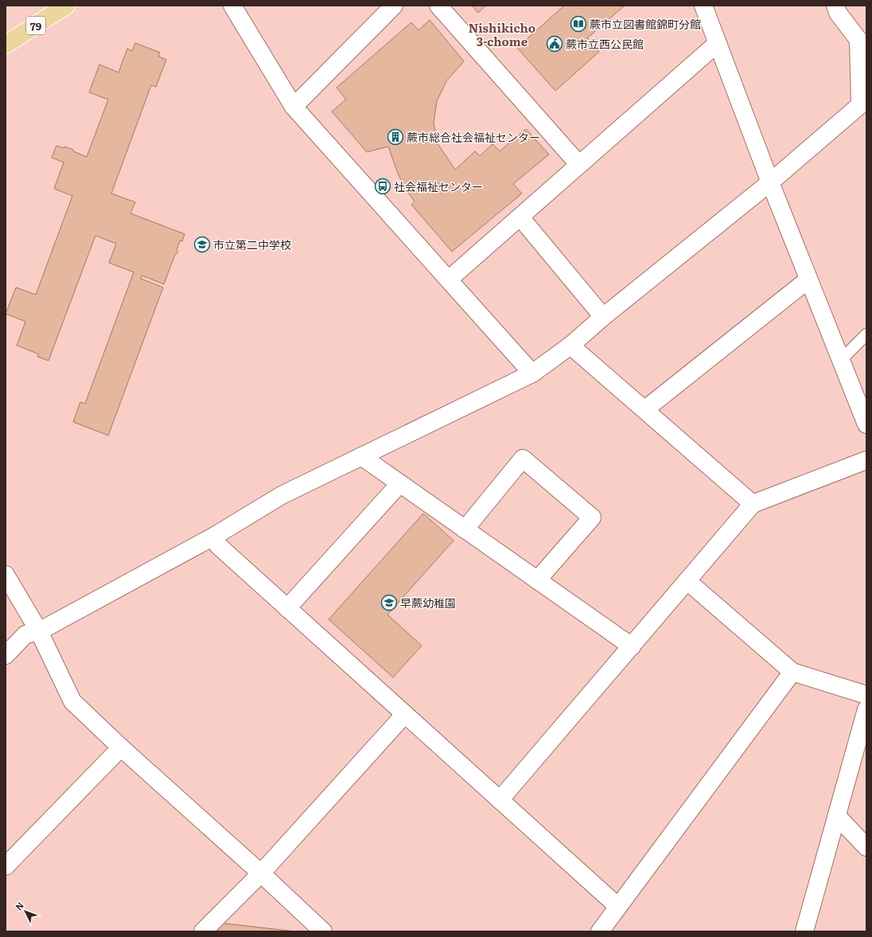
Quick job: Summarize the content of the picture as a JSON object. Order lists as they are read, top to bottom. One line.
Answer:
{"streets":{"main road":["79"]},"districts":["Nishikicho 3-chome"],"places":{"library":["蕨市立図書館錦町分館"],"public building":["蕨市立西公民館"],"building":["蕨市総合社会福祉センター"],"bus stop":["社会福祉センター"],"school or university":["市立第二中学校","早蕨幼稚園"]},"north":"top left"}
